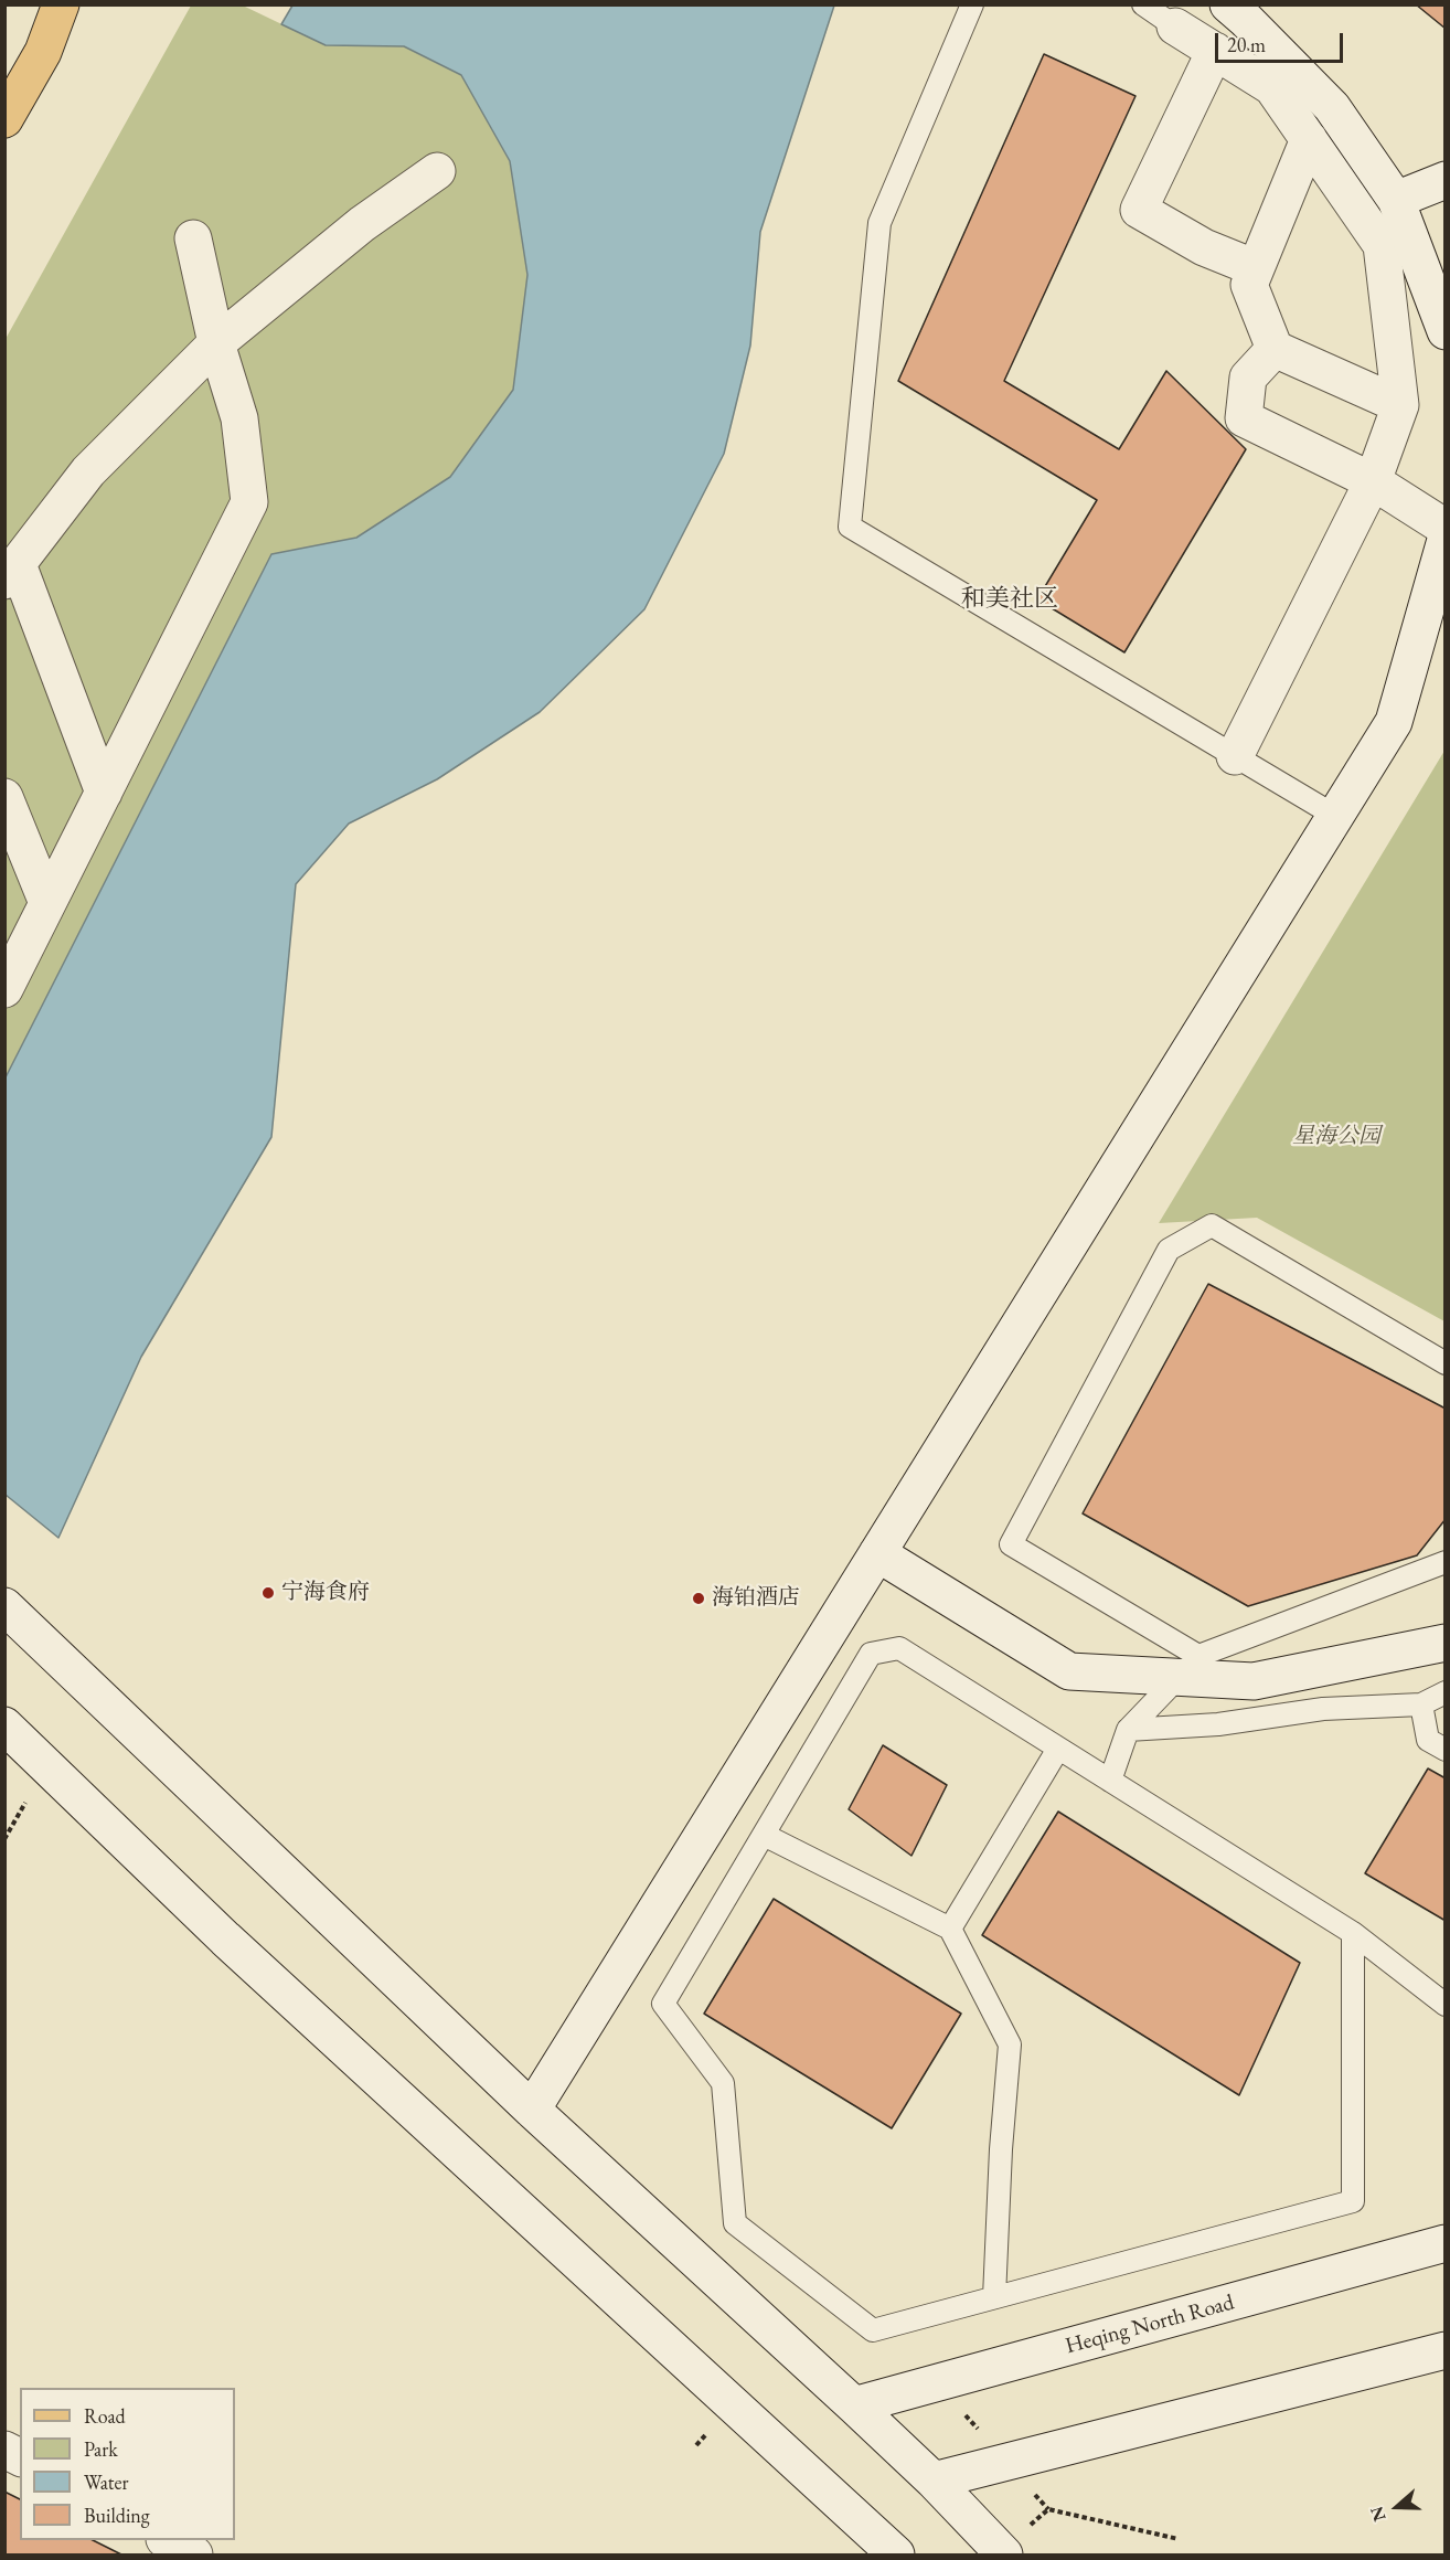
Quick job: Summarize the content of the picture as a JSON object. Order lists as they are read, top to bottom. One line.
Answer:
{"streets":{"street":["Heqing North Road"]},"districts":["和美社区"],"parks":["星海公园"],"places":["宁海食府","海铂酒店"],"legend":["Road","Park","Water","Building"],"scale_bar":"20 m","north":"left"}
